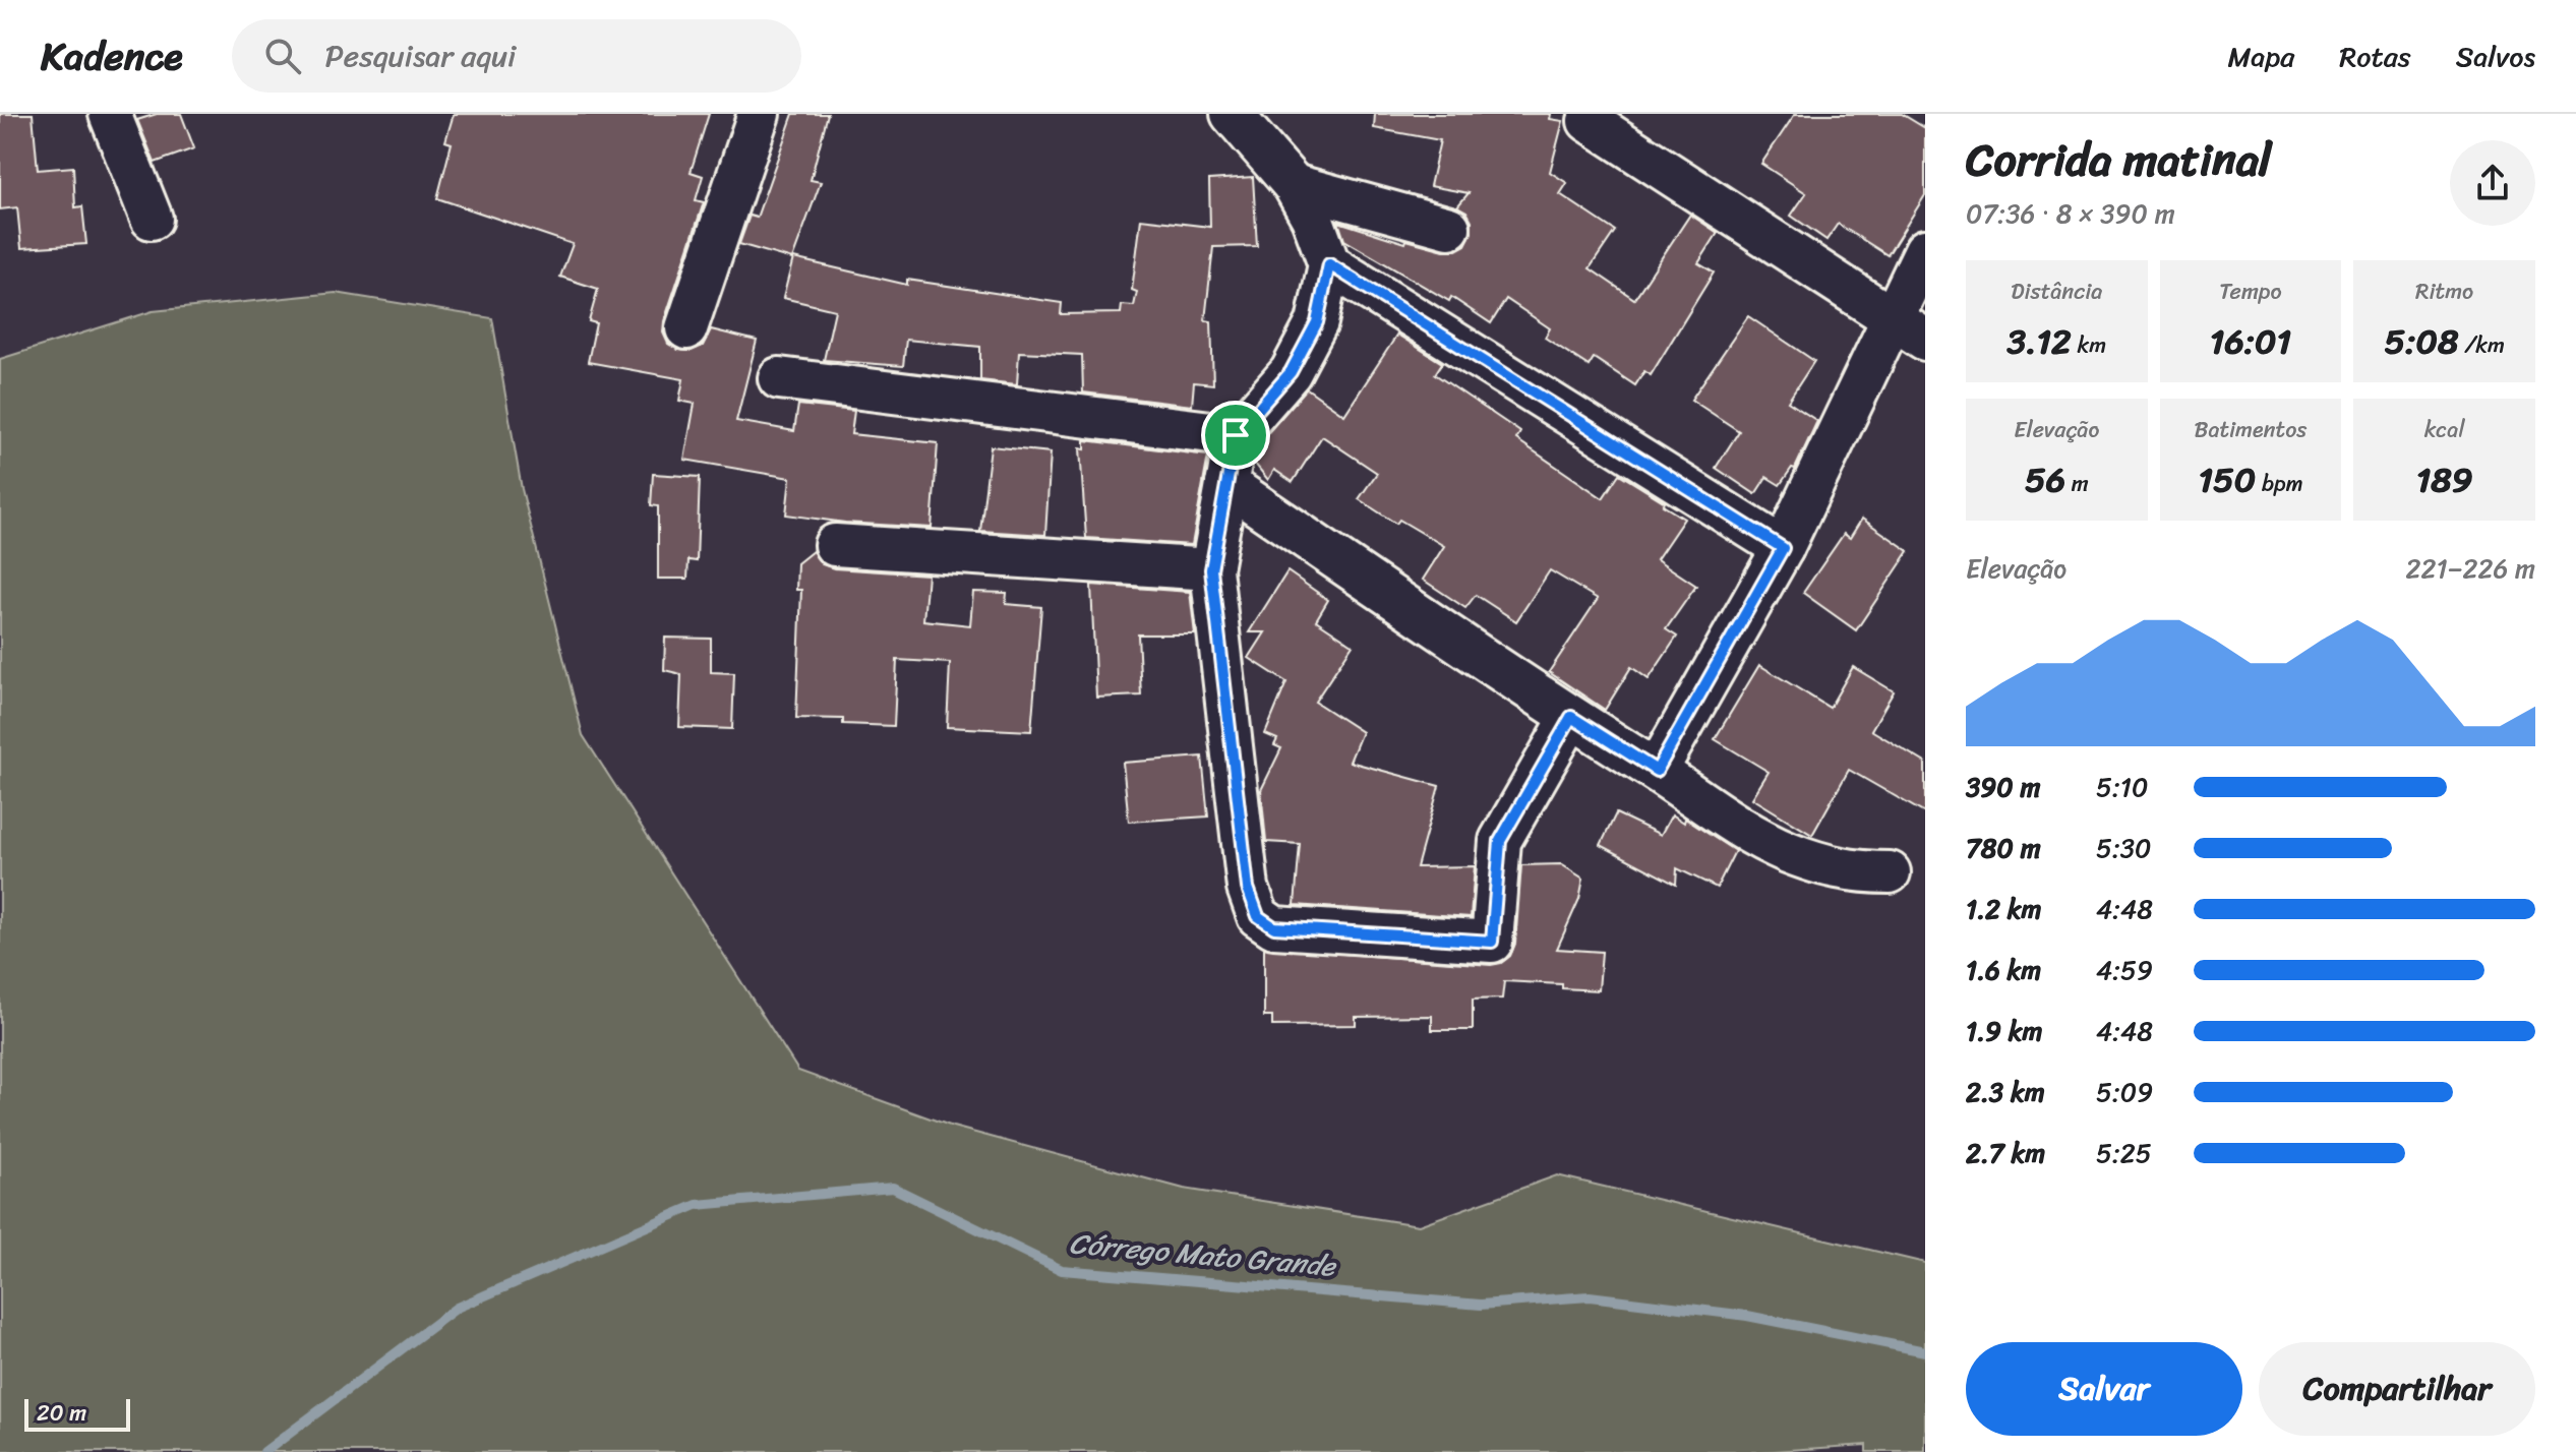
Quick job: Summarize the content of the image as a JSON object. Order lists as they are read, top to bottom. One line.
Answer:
{"water":["Córrego Mato Grande"],"scale_bar":"20 m","page":{"header":"Kadence","search":"Pesquisar aqui","nav":["Mapa","Rotas","Salvos"],"heading":["Corrida matinal","07:36 · 8 × 390 m"],"stats":[["Distância","3.12 km"],["Tempo","16:01"],["Ritmo","5:08 /km"],["Elevação","56 m"],["Batimentos","150 bpm"],["kcal","189"]],"chart":["Elevação","221–226 m"],"list":[{"name":"390 m","note":"5:10"},{"name":"780 m","note":"5:30"},{"name":"1.2 km","note":"4:48"},{"name":"1.6 km","note":"4:59"},{"name":"1.9 km","note":"4:48"},{"name":"2.3 km","note":"5:09"},{"name":"2.7 km","note":"5:25"}],"buttons":["Salvar","Compartilhar"],"scale":"20 m"}}
